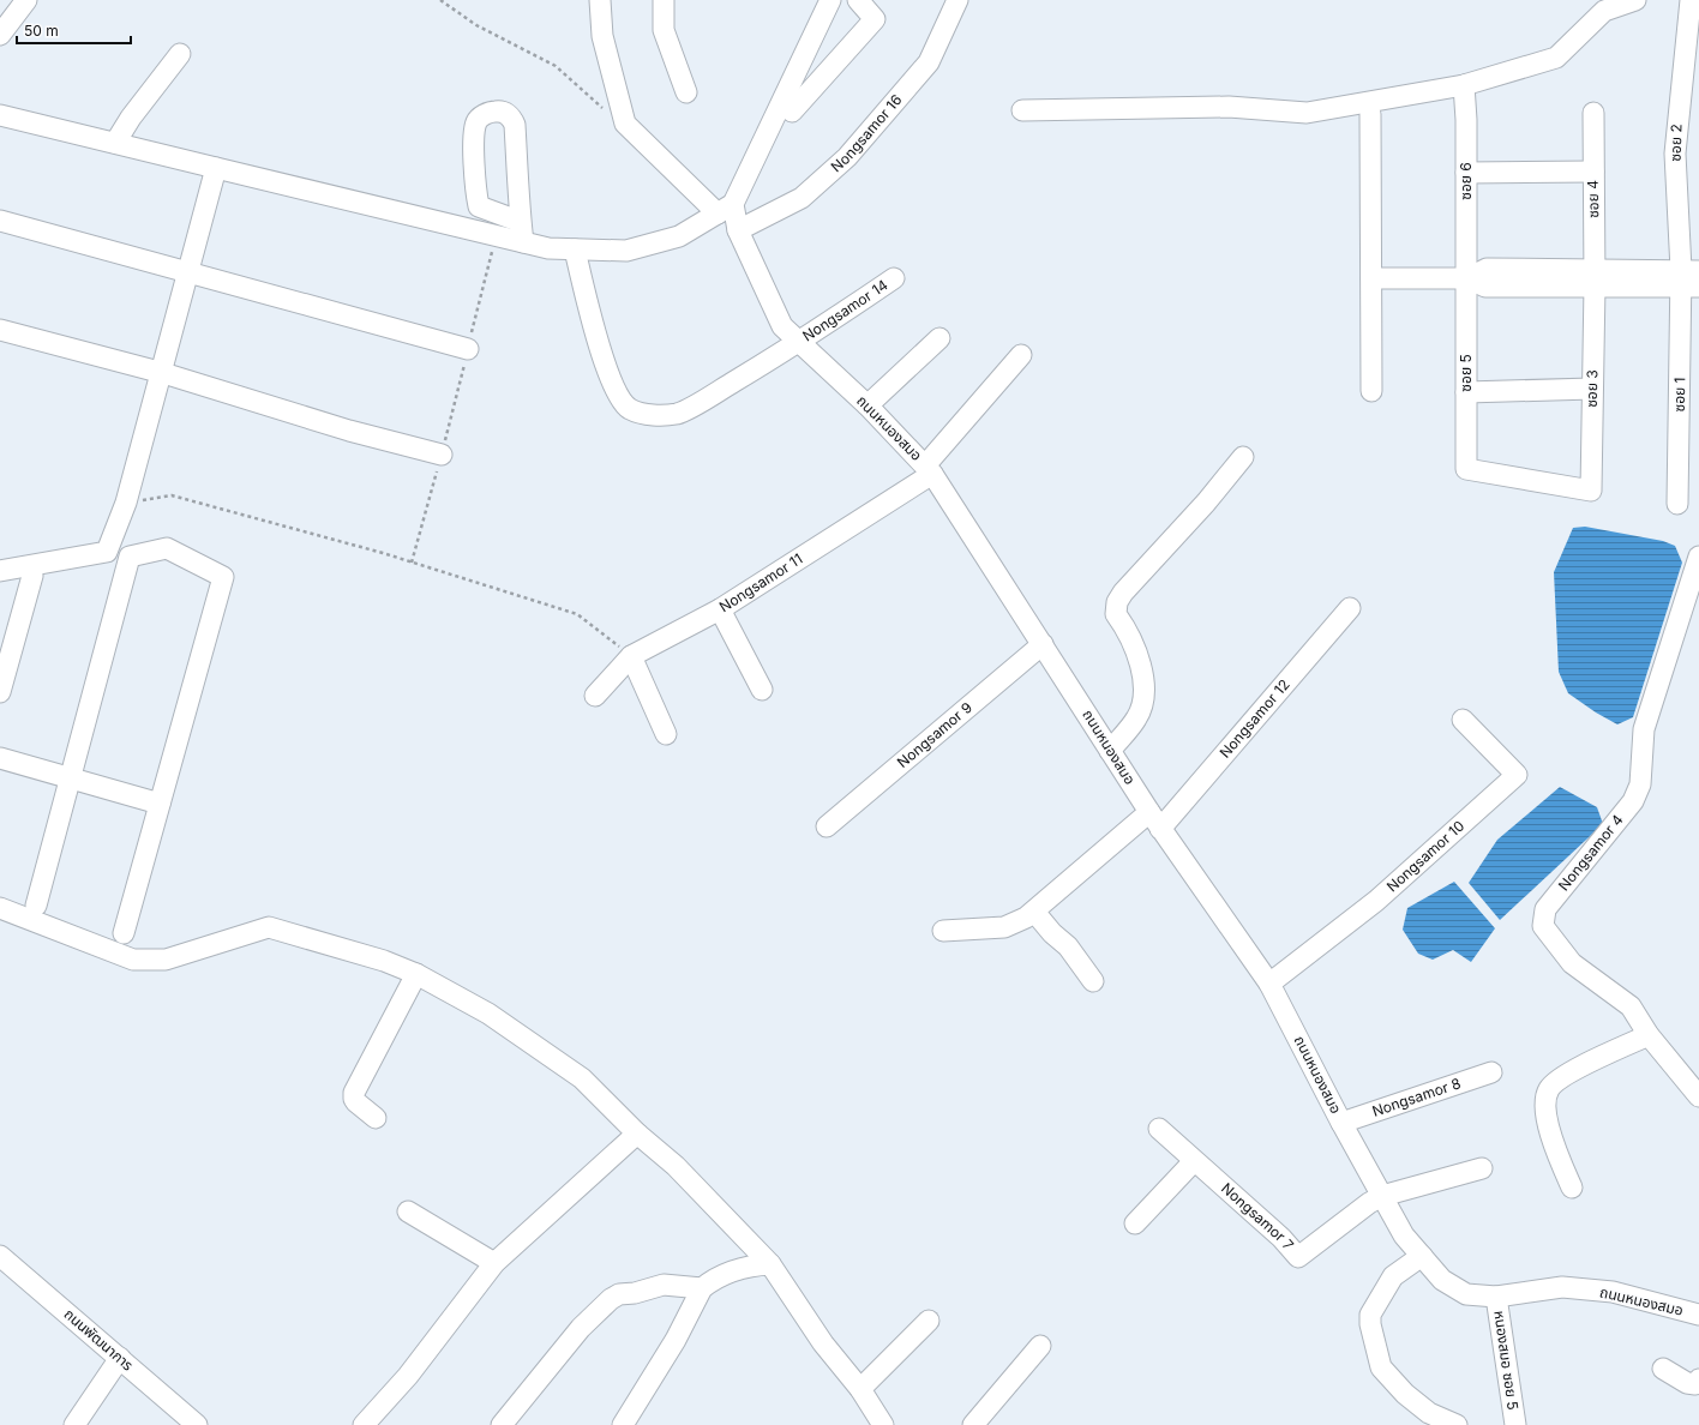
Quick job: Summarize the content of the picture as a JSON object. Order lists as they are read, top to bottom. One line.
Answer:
{"streets":{"street":["Nongsamor 16","ซอย 2","ซอย 6","ซอย 4","Nongsamor 14","ซอย 5","ซอย 3","ซอย 1","ถนนหนองสมอ","Nongsamor 11","Nongsamor 12","Nongsamor 9","Nongsamor 4","Nongsamor 10","Nongsamor 8","Nongsamor 7","ถนนพัฒนาการ","หนองสมอ ซอย 5"]},"crossings":[["Nongsamor 16","ถนนหนองสมอ"],["ซอย 2","ซอย 1"],["ซอย 6","ซอย 5"],["ซอย 4","ซอย 3"],["Nongsamor 14","ถนนหนองสมอ"],["ซอย 5","ซอย 3"],["ถนนหนองสมอ","Nongsamor 11"],["ถนนหนองสมอ","Nongsamor 12"],["ถนนหนองสมอ","Nongsamor 9"],["ถนนหนองสมอ","Nongsamor 10"],["ถนนหนองสมอ","Nongsamor 8"],["ถนนหนองสมอ","Nongsamor 7"],["ถนนหนองสมอ","หนองสมอ ซอย 5"]],"scale_bar":"50 m"}
